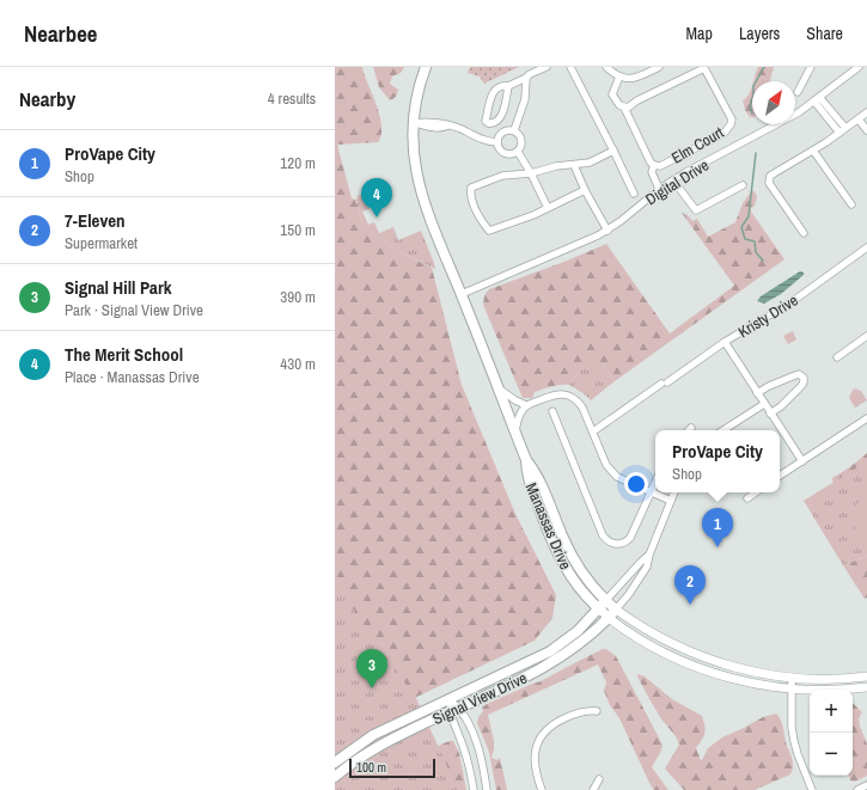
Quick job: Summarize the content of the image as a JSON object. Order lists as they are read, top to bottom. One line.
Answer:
{"streets":{"main road":["Manassas Drive","Signal View Drive"],"street":["Elm Court","Digital Drive","Kristy Drive"]},"crossings":[["Elm Court","Digital Drive"],["Digital Drive","Manassas Drive"],["Manassas Drive","Signal View Drive"]],"scale_bar":"100 m","north":"top right","page":{"header":"Nearbee","nav":["Map","Layers","Share"],"heading":["Nearby","4 results"],"list":[{"mark":"1","name":"ProVape City","note":"Shop","value":"120 m"},{"mark":"2","name":"7-Eleven","note":"Supermarket","value":"150 m"},{"mark":"3","name":"Signal Hill Park","note":"Park · Signal View Drive","value":"390 m"},{"mark":"4","name":"The Merit School","note":"Place · Manassas Drive","value":"430 m"}],"pins":["4","1","2","3"],"popup":["ProVape City","Shop"],"map_buttons":["+","−"],"scale":"100 m"}}
